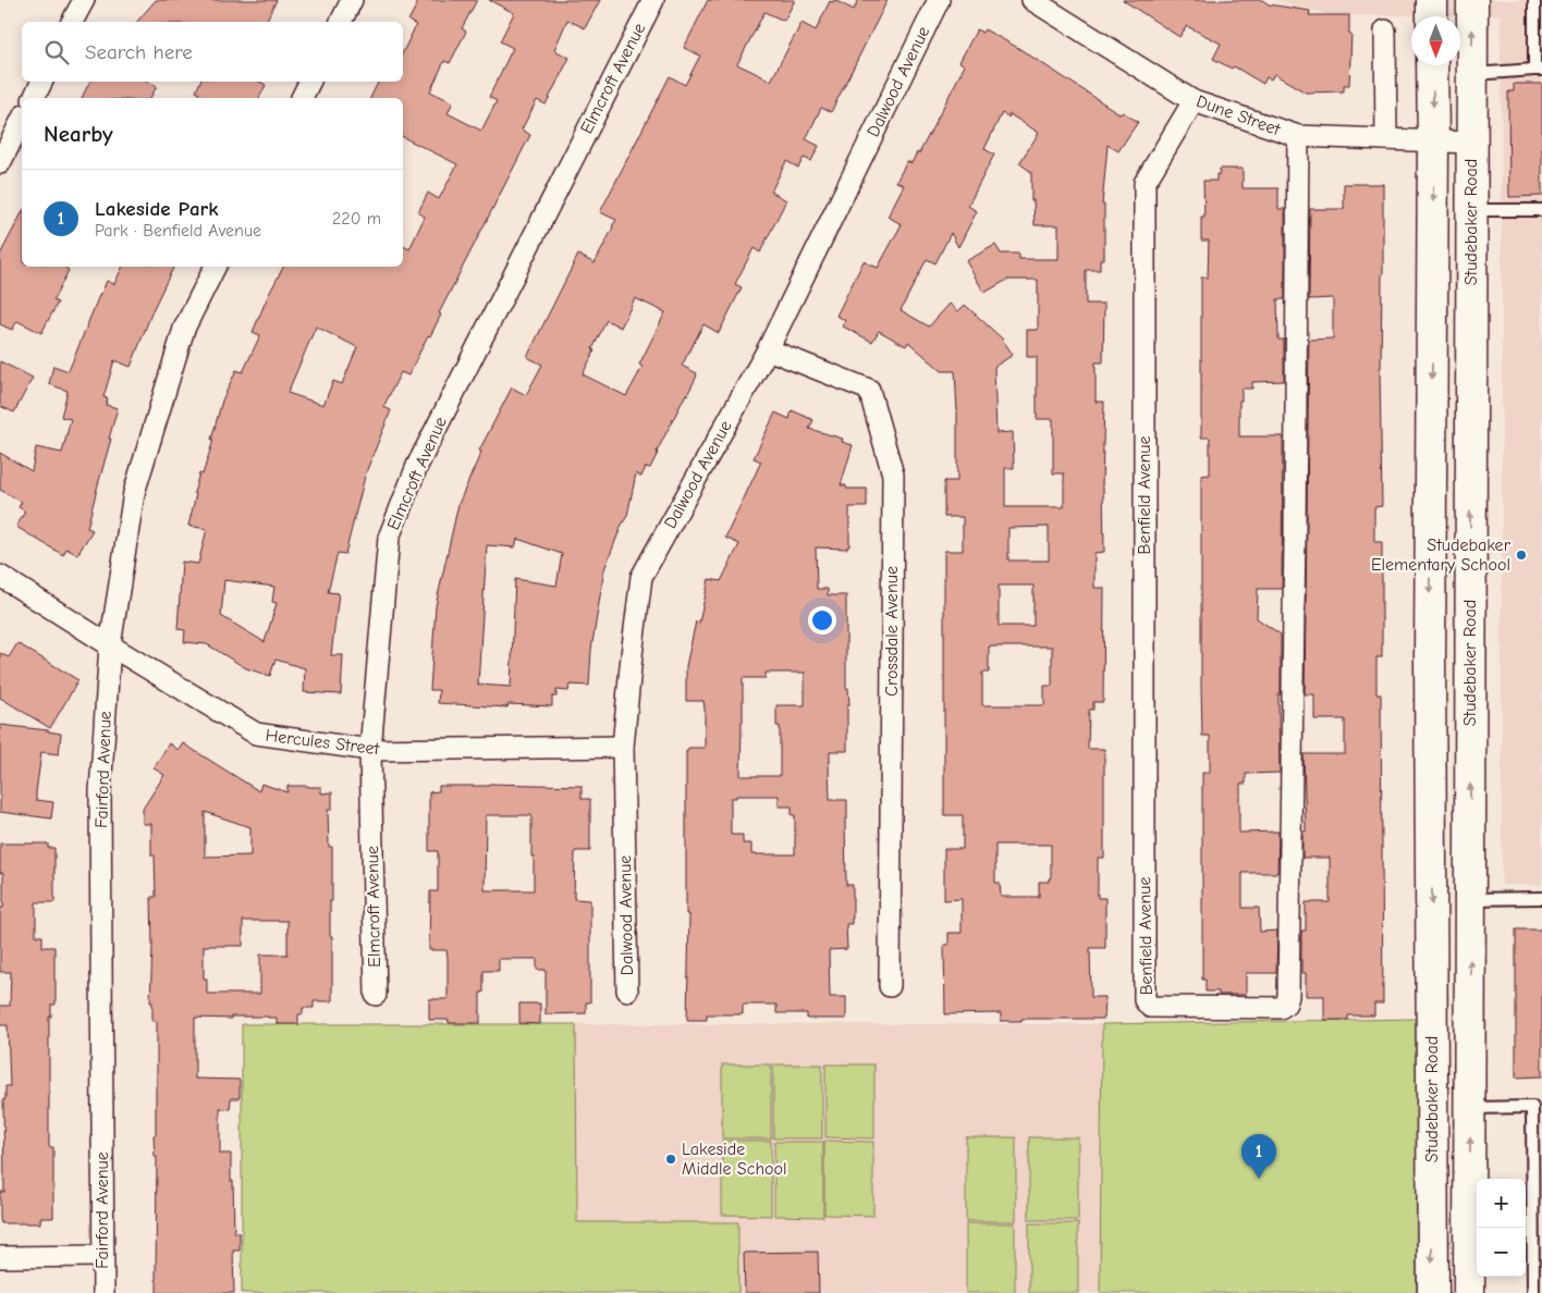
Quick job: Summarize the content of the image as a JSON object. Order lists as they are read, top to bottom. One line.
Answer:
{"streets":{"main road":["Studebaker Road"],"street":["Elmcroft Avenue","Dalwood Avenue","Dune Street","Benfield Avenue","Crossdale Avenue","Hercules Street","Fairford Avenue"]},"crossings":[["Elmcroft Avenue","Hercules Street"],["Dalwood Avenue","Crossdale Avenue"],["Dalwood Avenue","Hercules Street"],["Dune Street","Studebaker Road"],["Dune Street","Benfield Avenue"],["Hercules Street","Fairford Avenue"]],"places":["Studebaker Elementary School","Lakeside Middle School"],"north":"bottom","page":{"search":"Search here","heading":"Nearby","list":[{"mark":"1","name":"Lakeside Park","note":"Park · Benfield Avenue","value":"220 m"}],"pins":"1","map_buttons":["+","−"]}}
